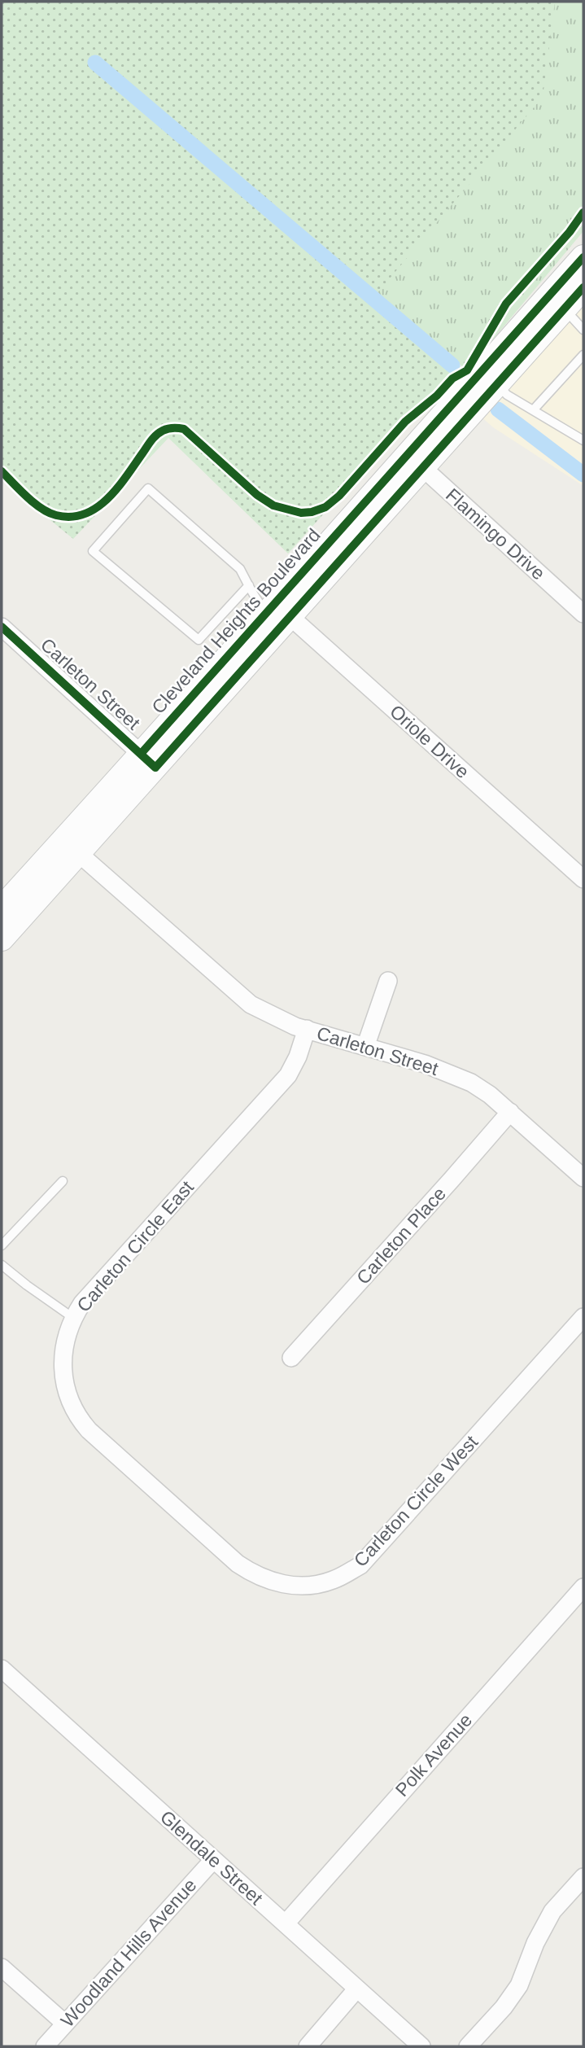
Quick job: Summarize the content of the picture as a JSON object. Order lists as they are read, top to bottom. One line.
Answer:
{"streets":{"street":["Flamingo Drive","Cleveland Heights Boulevard","Carleton Street","Oriole Drive","Carleton Place","Carleton Circle East","Carleton Circle West","Polk Avenue","Glendale Street","Woodland Hills Avenue"]},"crossings":[["Flamingo Drive","Cleveland Heights Boulevard"],["Cleveland Heights Boulevard","Carleton Street"],["Cleveland Heights Boulevard","Oriole Drive"],["Carleton Street","Carleton Place"],["Carleton Street","Carleton Circle East"],["Carleton Circle East","Carleton Circle West"],["Polk Avenue","Glendale Street"],["Glendale Street","Woodland Hills Avenue"]]}
